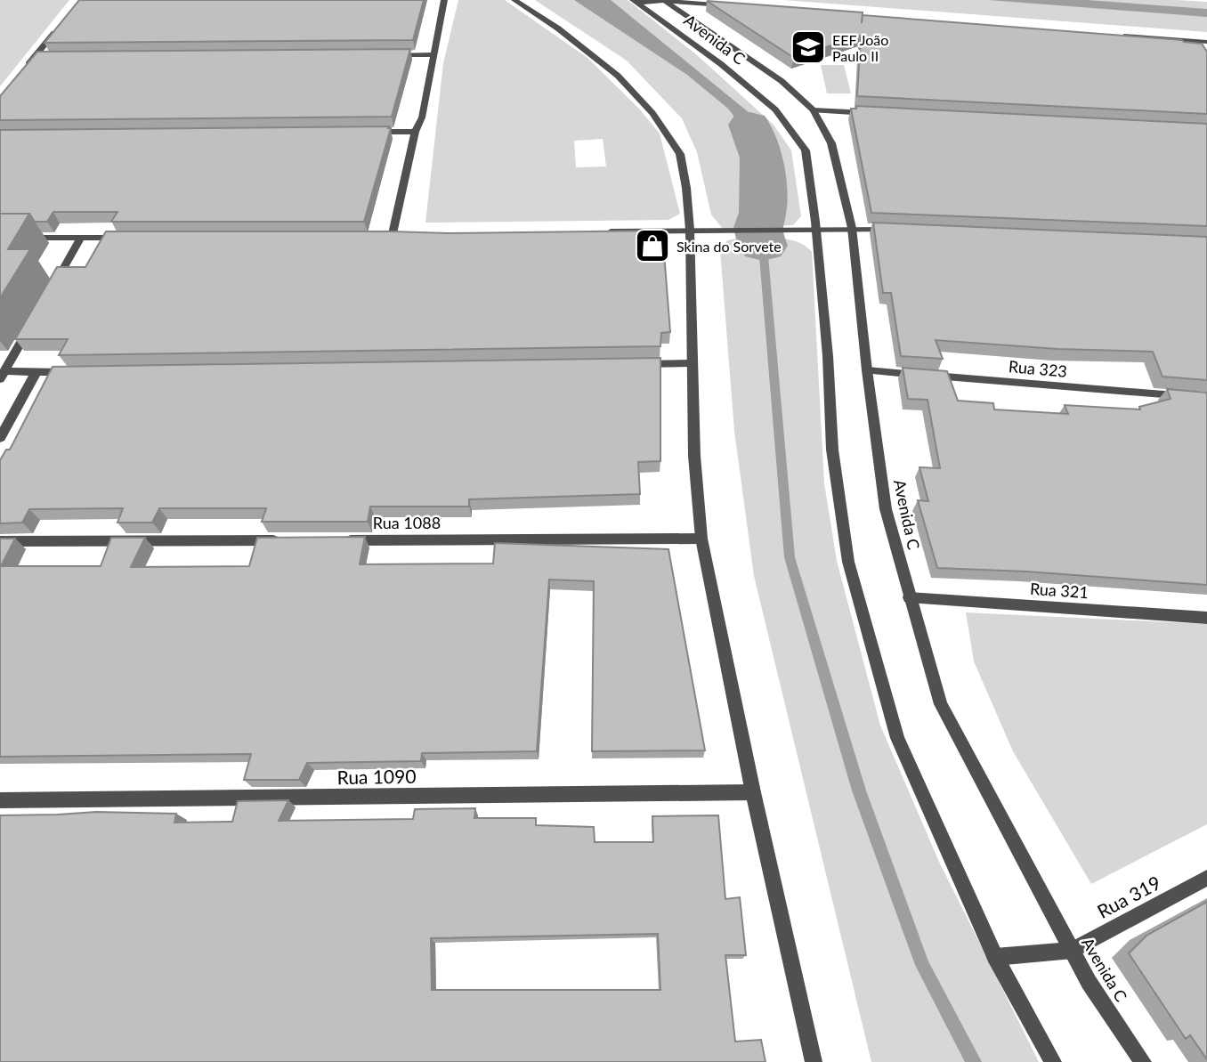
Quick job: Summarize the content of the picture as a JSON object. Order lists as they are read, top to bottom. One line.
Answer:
{"streets":{"street":["Avenida C","Rua 323","Rua 1088","Rua 321","Rua 1090","Rua 319"]},"crossings":[["Avenida C","Rua 323"],["Avenida C","Rua 321"],["Avenida C","Rua 319"]],"places":{"school or university":["EEF João Paulo II"],"shop":["Skina do Sorvete"]}}
